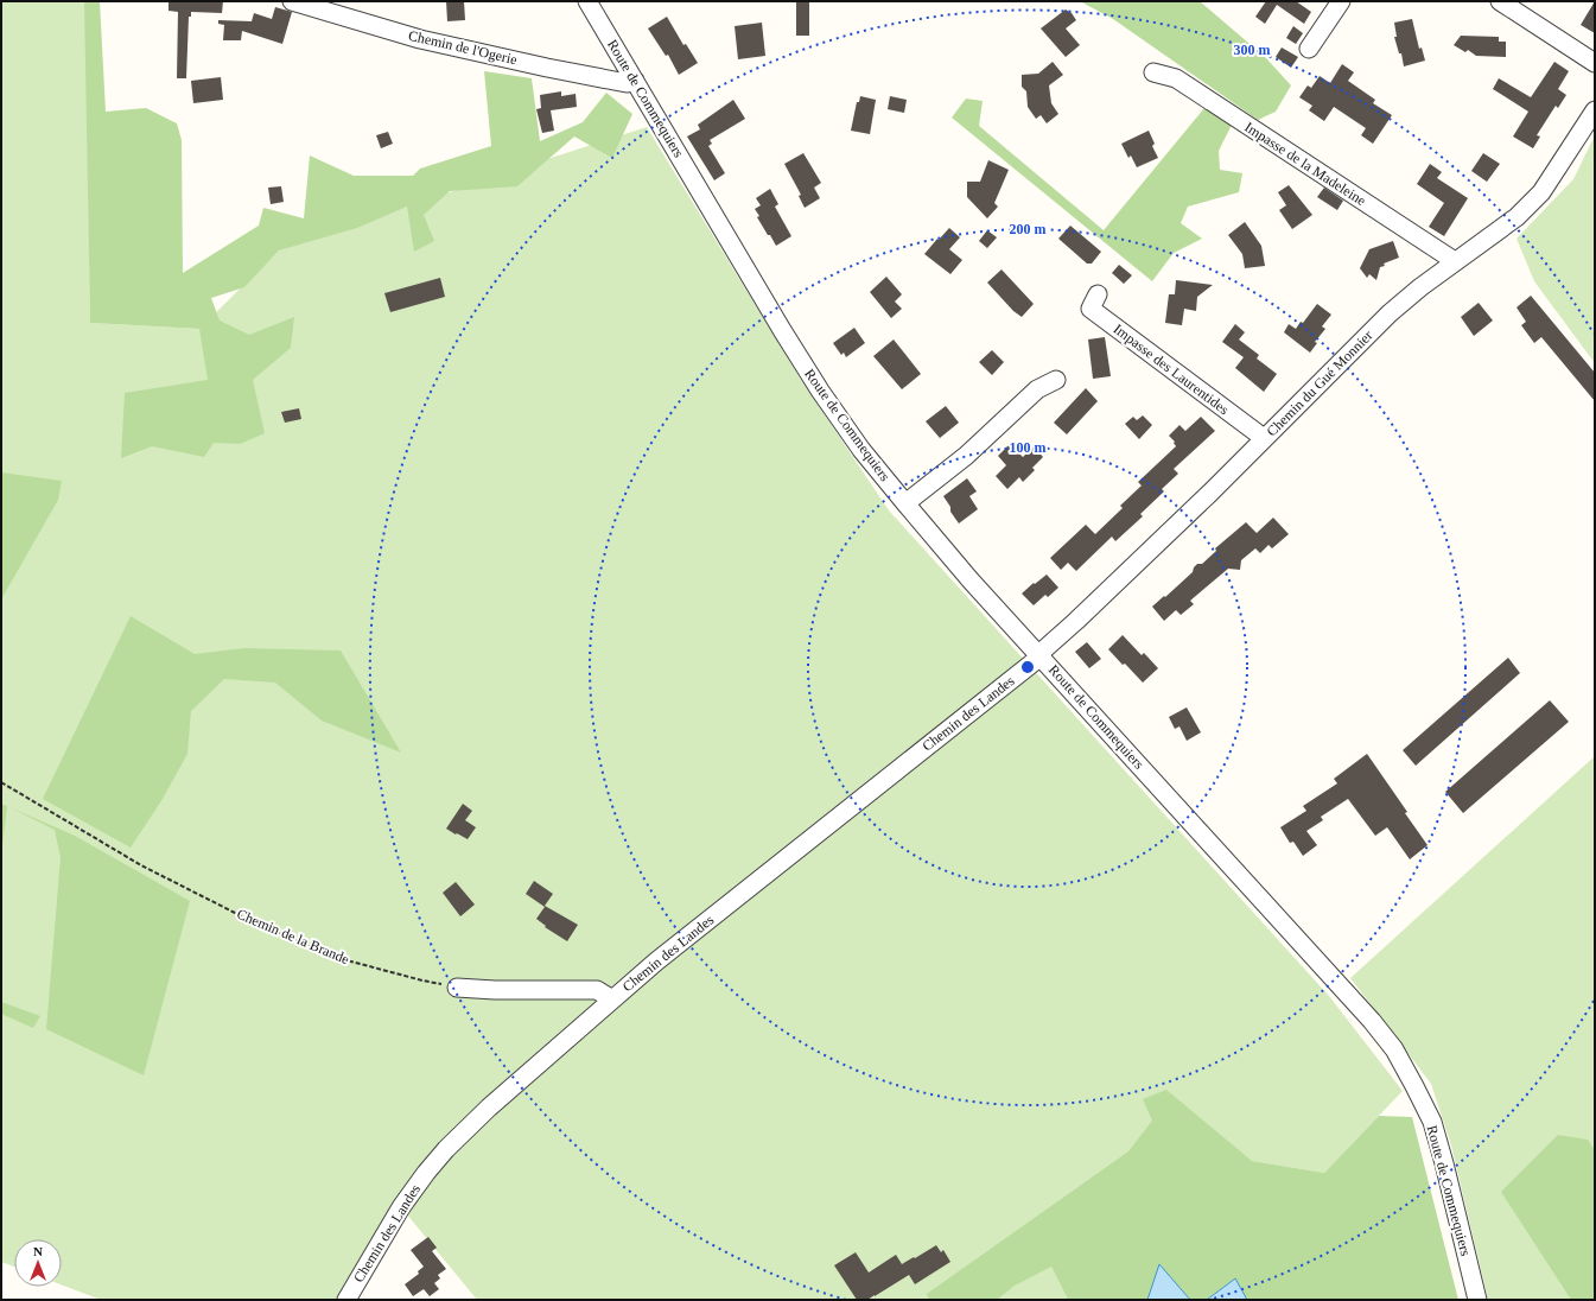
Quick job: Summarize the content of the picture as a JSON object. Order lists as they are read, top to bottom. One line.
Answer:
{"streets":{"street":["Chemin de l'Ogerie","Route de Commequiers","Impasse de la Madeleine","Impasse des Laurentides","Chemin du Gué Monnier","Chemin des Landes"],"path":["Chemin de la Brande"]},"crossings":[["Chemin de l'Ogerie","Route de Commequiers"],["Route de Commequiers","Chemin du Gué Monnier"],["Route de Commequiers","Chemin des Landes"],["Impasse de la Madeleine","Chemin du Gué Monnier"],["Impasse des Laurentides","Chemin du Gué Monnier"],["Chemin du Gué Monnier","Chemin des Landes"]],"north":"top","rings":["300 m","200 m","100 m"]}
